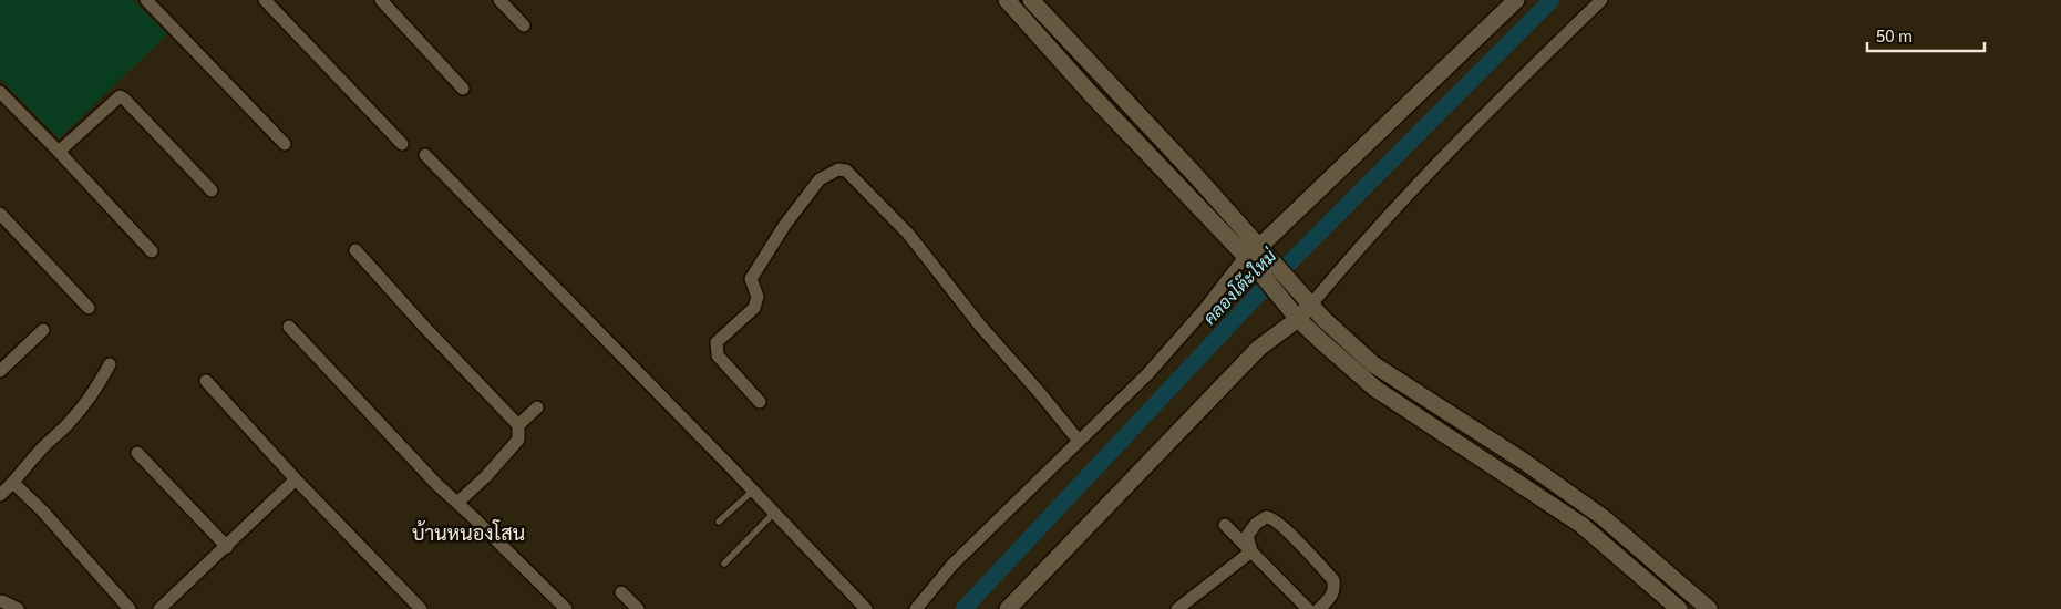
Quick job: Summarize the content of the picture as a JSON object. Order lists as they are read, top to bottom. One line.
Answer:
{"districts":["บ้านหนองโสน"],"water":["คลองโต๊ะใหม่"],"scale_bar":"50 m"}
